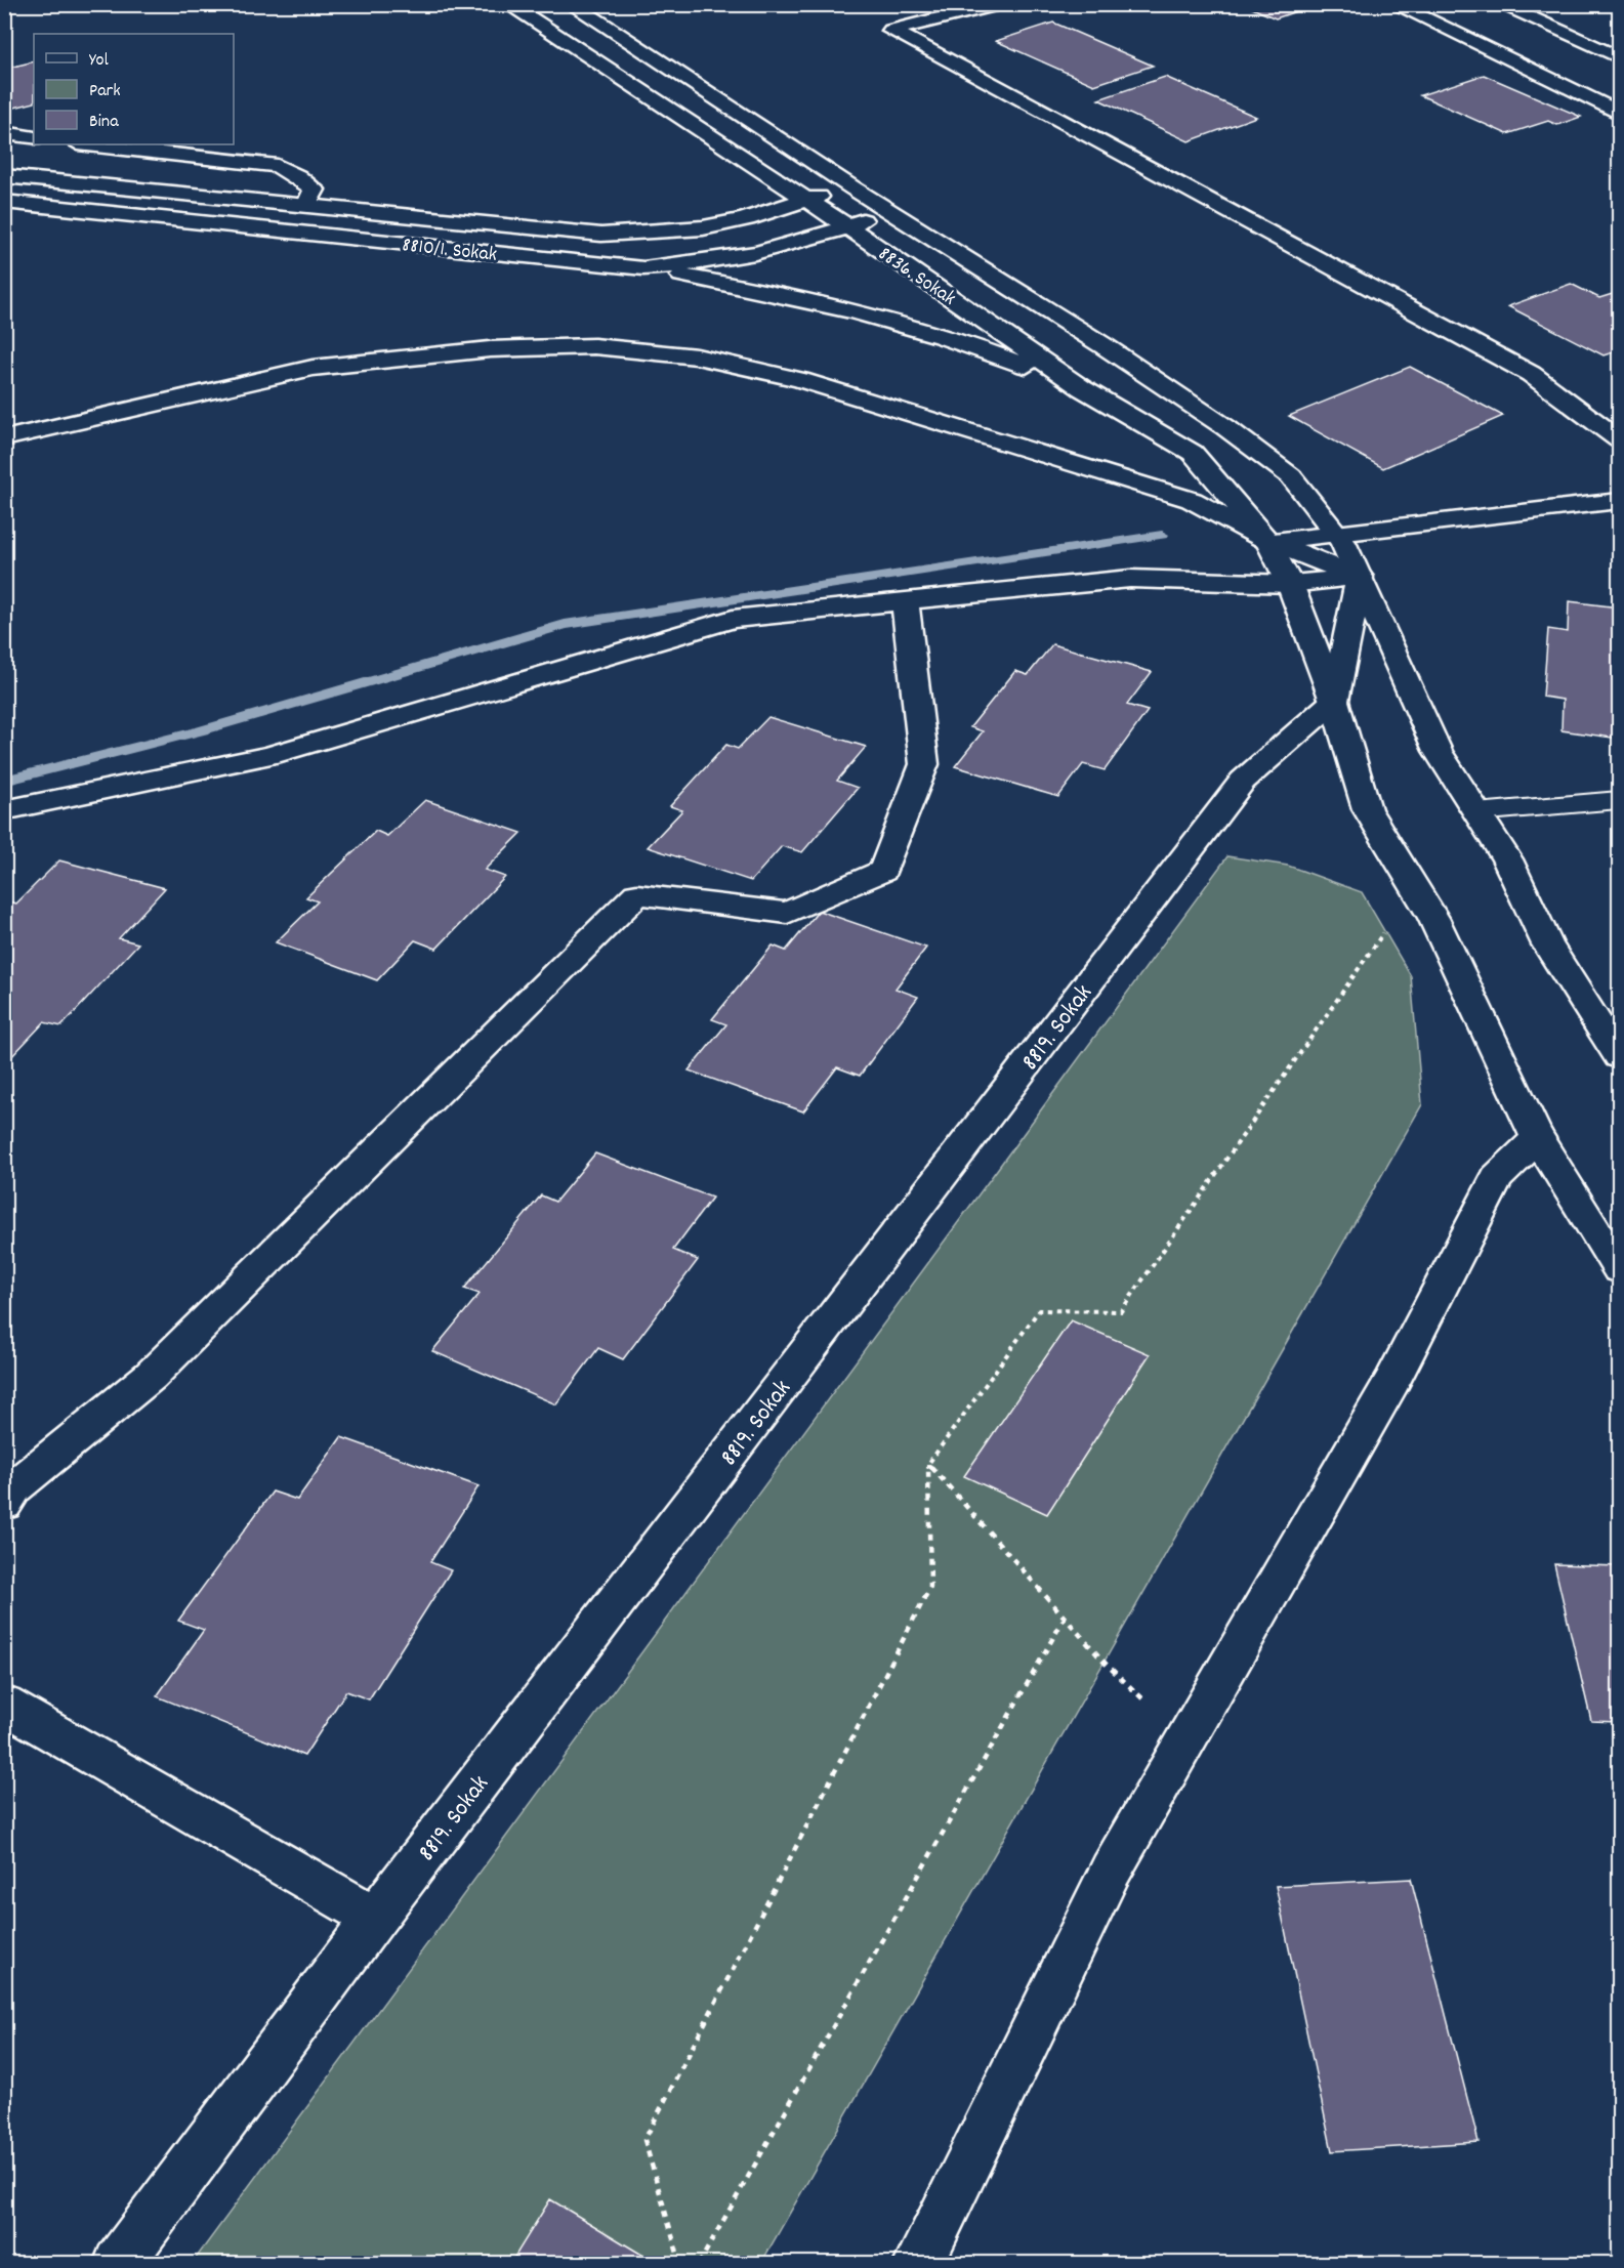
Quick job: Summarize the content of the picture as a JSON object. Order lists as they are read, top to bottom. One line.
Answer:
{"streets":{"street":["8810/1. Sokak","8836. Sokak","8819. Sokak"]},"crossings":[["8810/1. Sokak","8836. Sokak"],["8836. Sokak","8819. Sokak"]],"legend":["Yol","Park","Bina"]}
